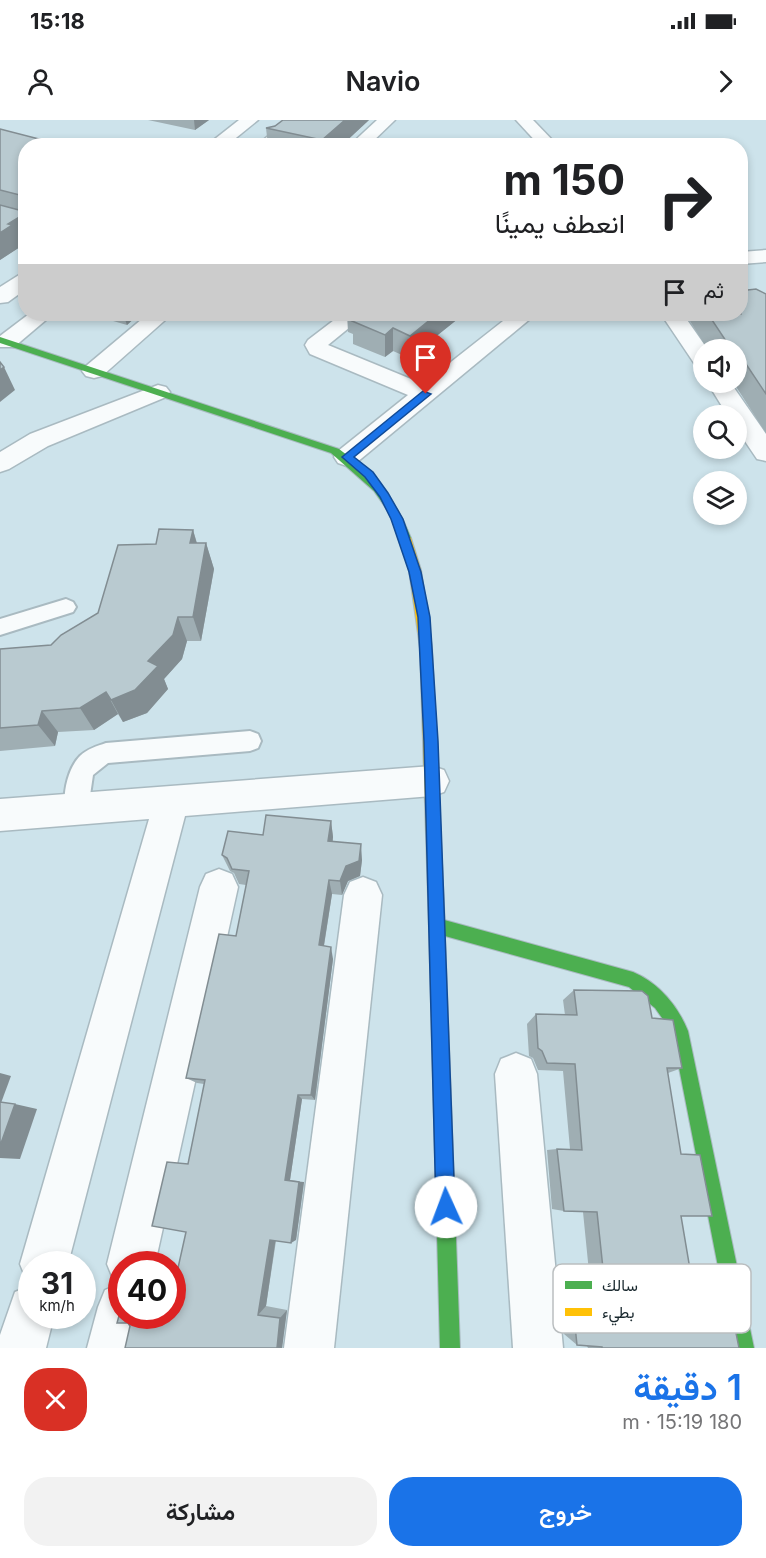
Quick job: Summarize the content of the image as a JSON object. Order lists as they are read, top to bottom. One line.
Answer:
{"legend":["سالك","بطيء"],"page":{"status":"15:18","header":"Navio","turn":["150 m","انعطف يمينًا"],"then":"ثم","speed":"31 km/h","limit":"40","heading":["1 دقيقة","180 m · 15:19"],"buttons":["خروج","مشاركة"]}}
